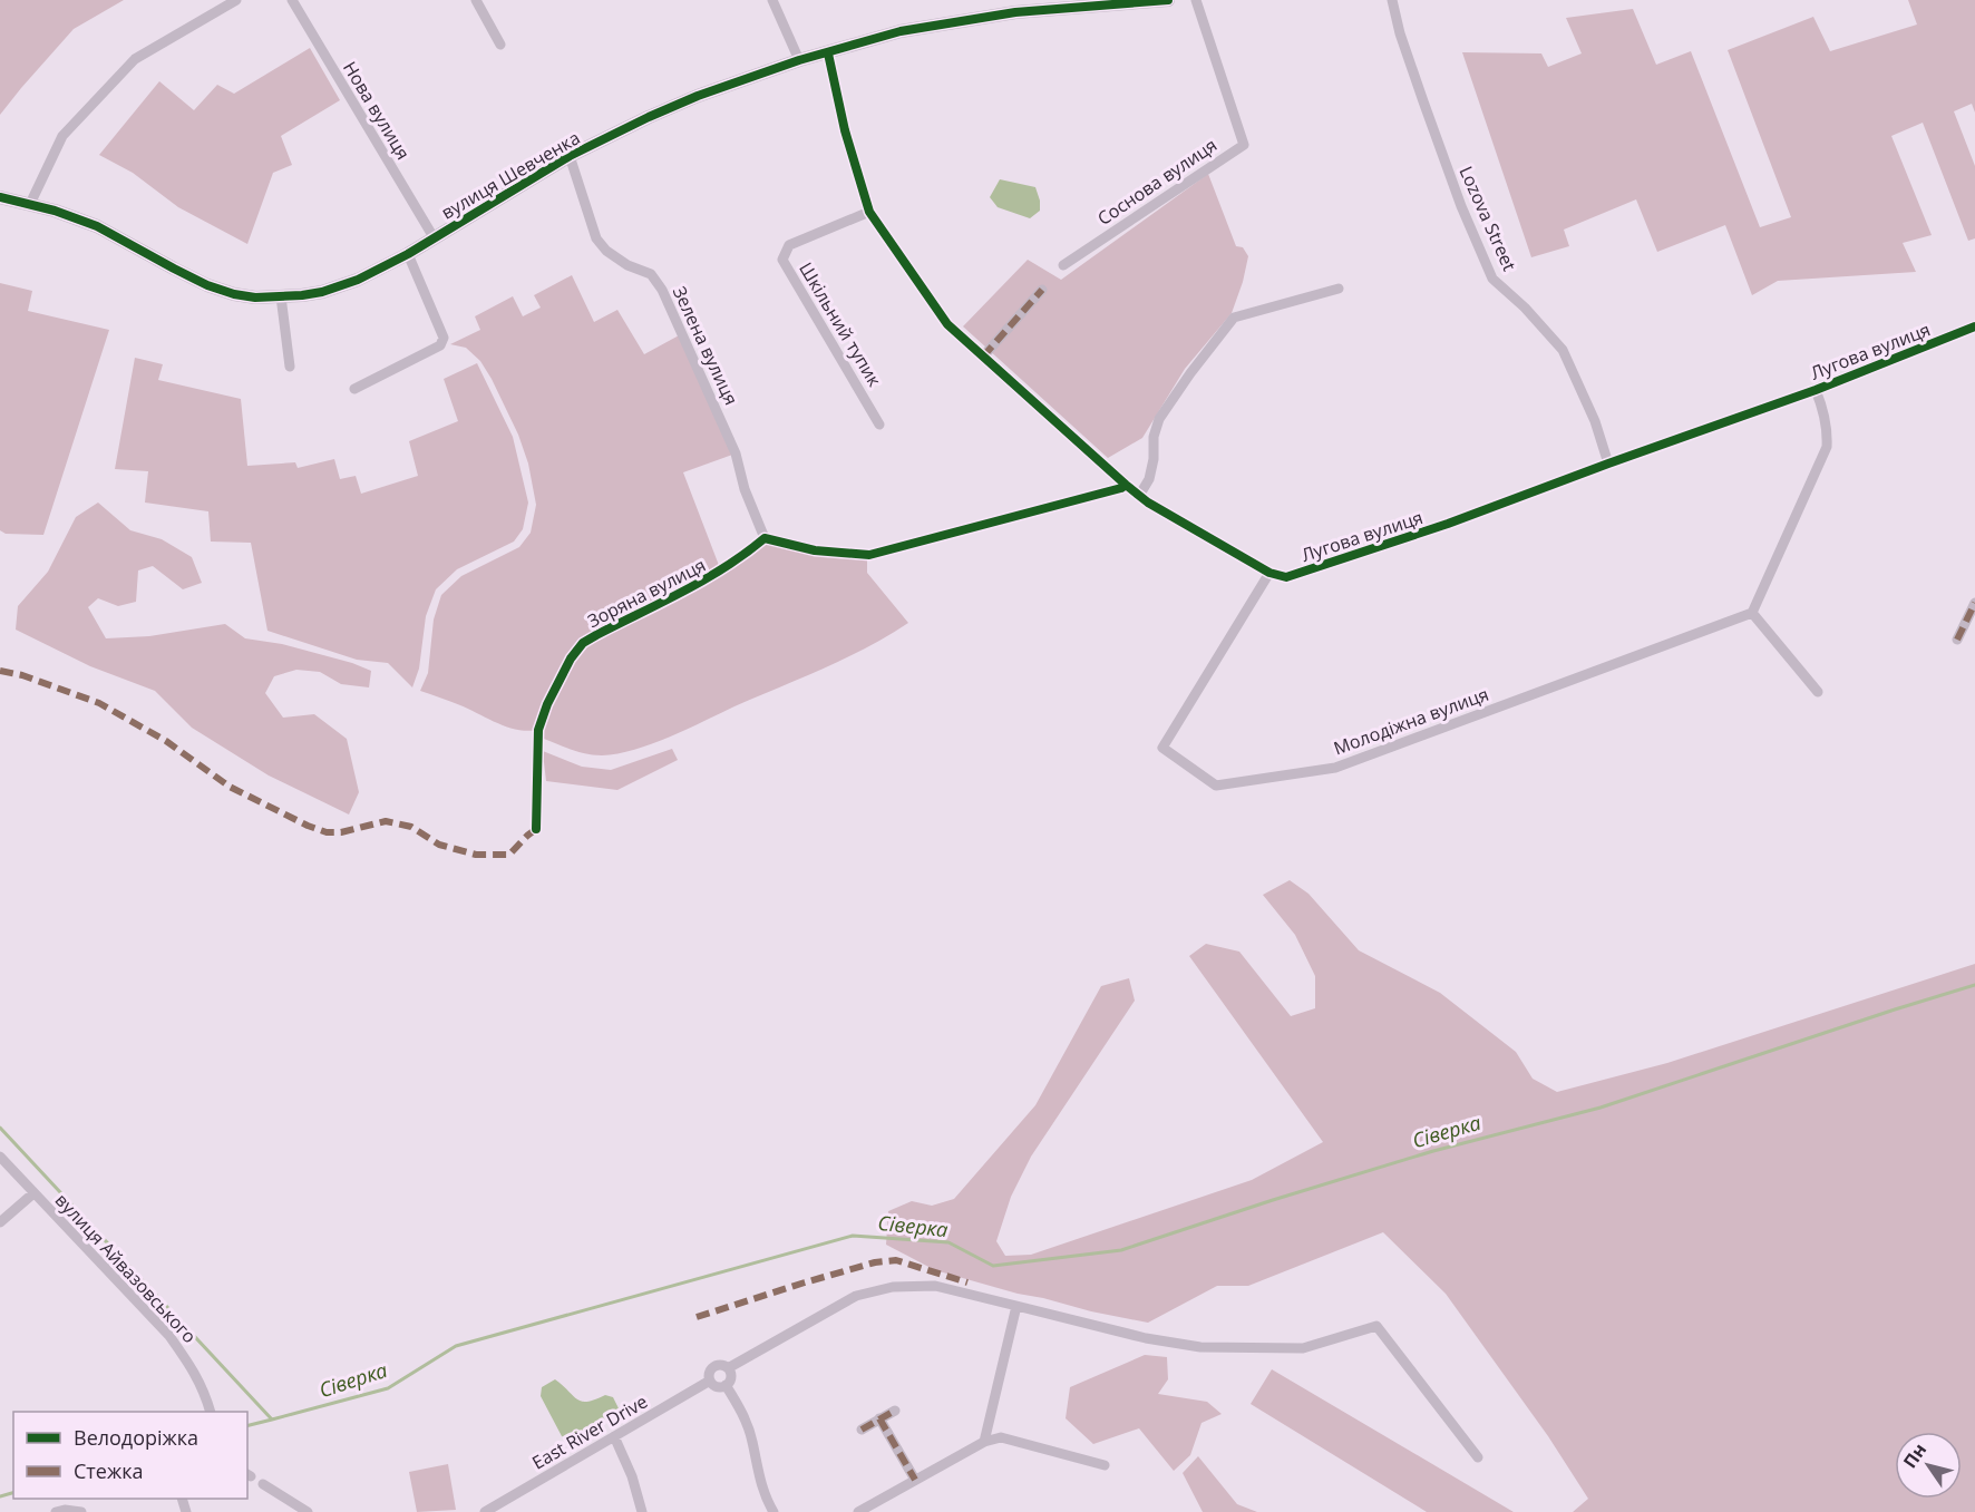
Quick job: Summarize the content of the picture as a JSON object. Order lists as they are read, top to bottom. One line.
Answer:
{"streets":{"street":["Нова вулиця","вулиця Шевченка","Соснова вулиця","Lozova Street","Шкільний тупик","Зелена вулиця","Лугова вулиця","Зоряна вулиця","Молодіжна вулиця","вулиця Айвазовського","Еаst Rіvеr Drive"]},"crossings":[["Нова вулиця","вулиця Шевченка"],["вулиця Шевченка","Зелена вулиця"],["Lozova Street","Лугова вулиця"],["Зелена вулиця","Зоряна вулиця"],["Лугова вулиця","Молодіжна вулиця"]],"water":["Сіверка"],"legend":["Велодоріжка","Стежка"],"north":"top left"}
